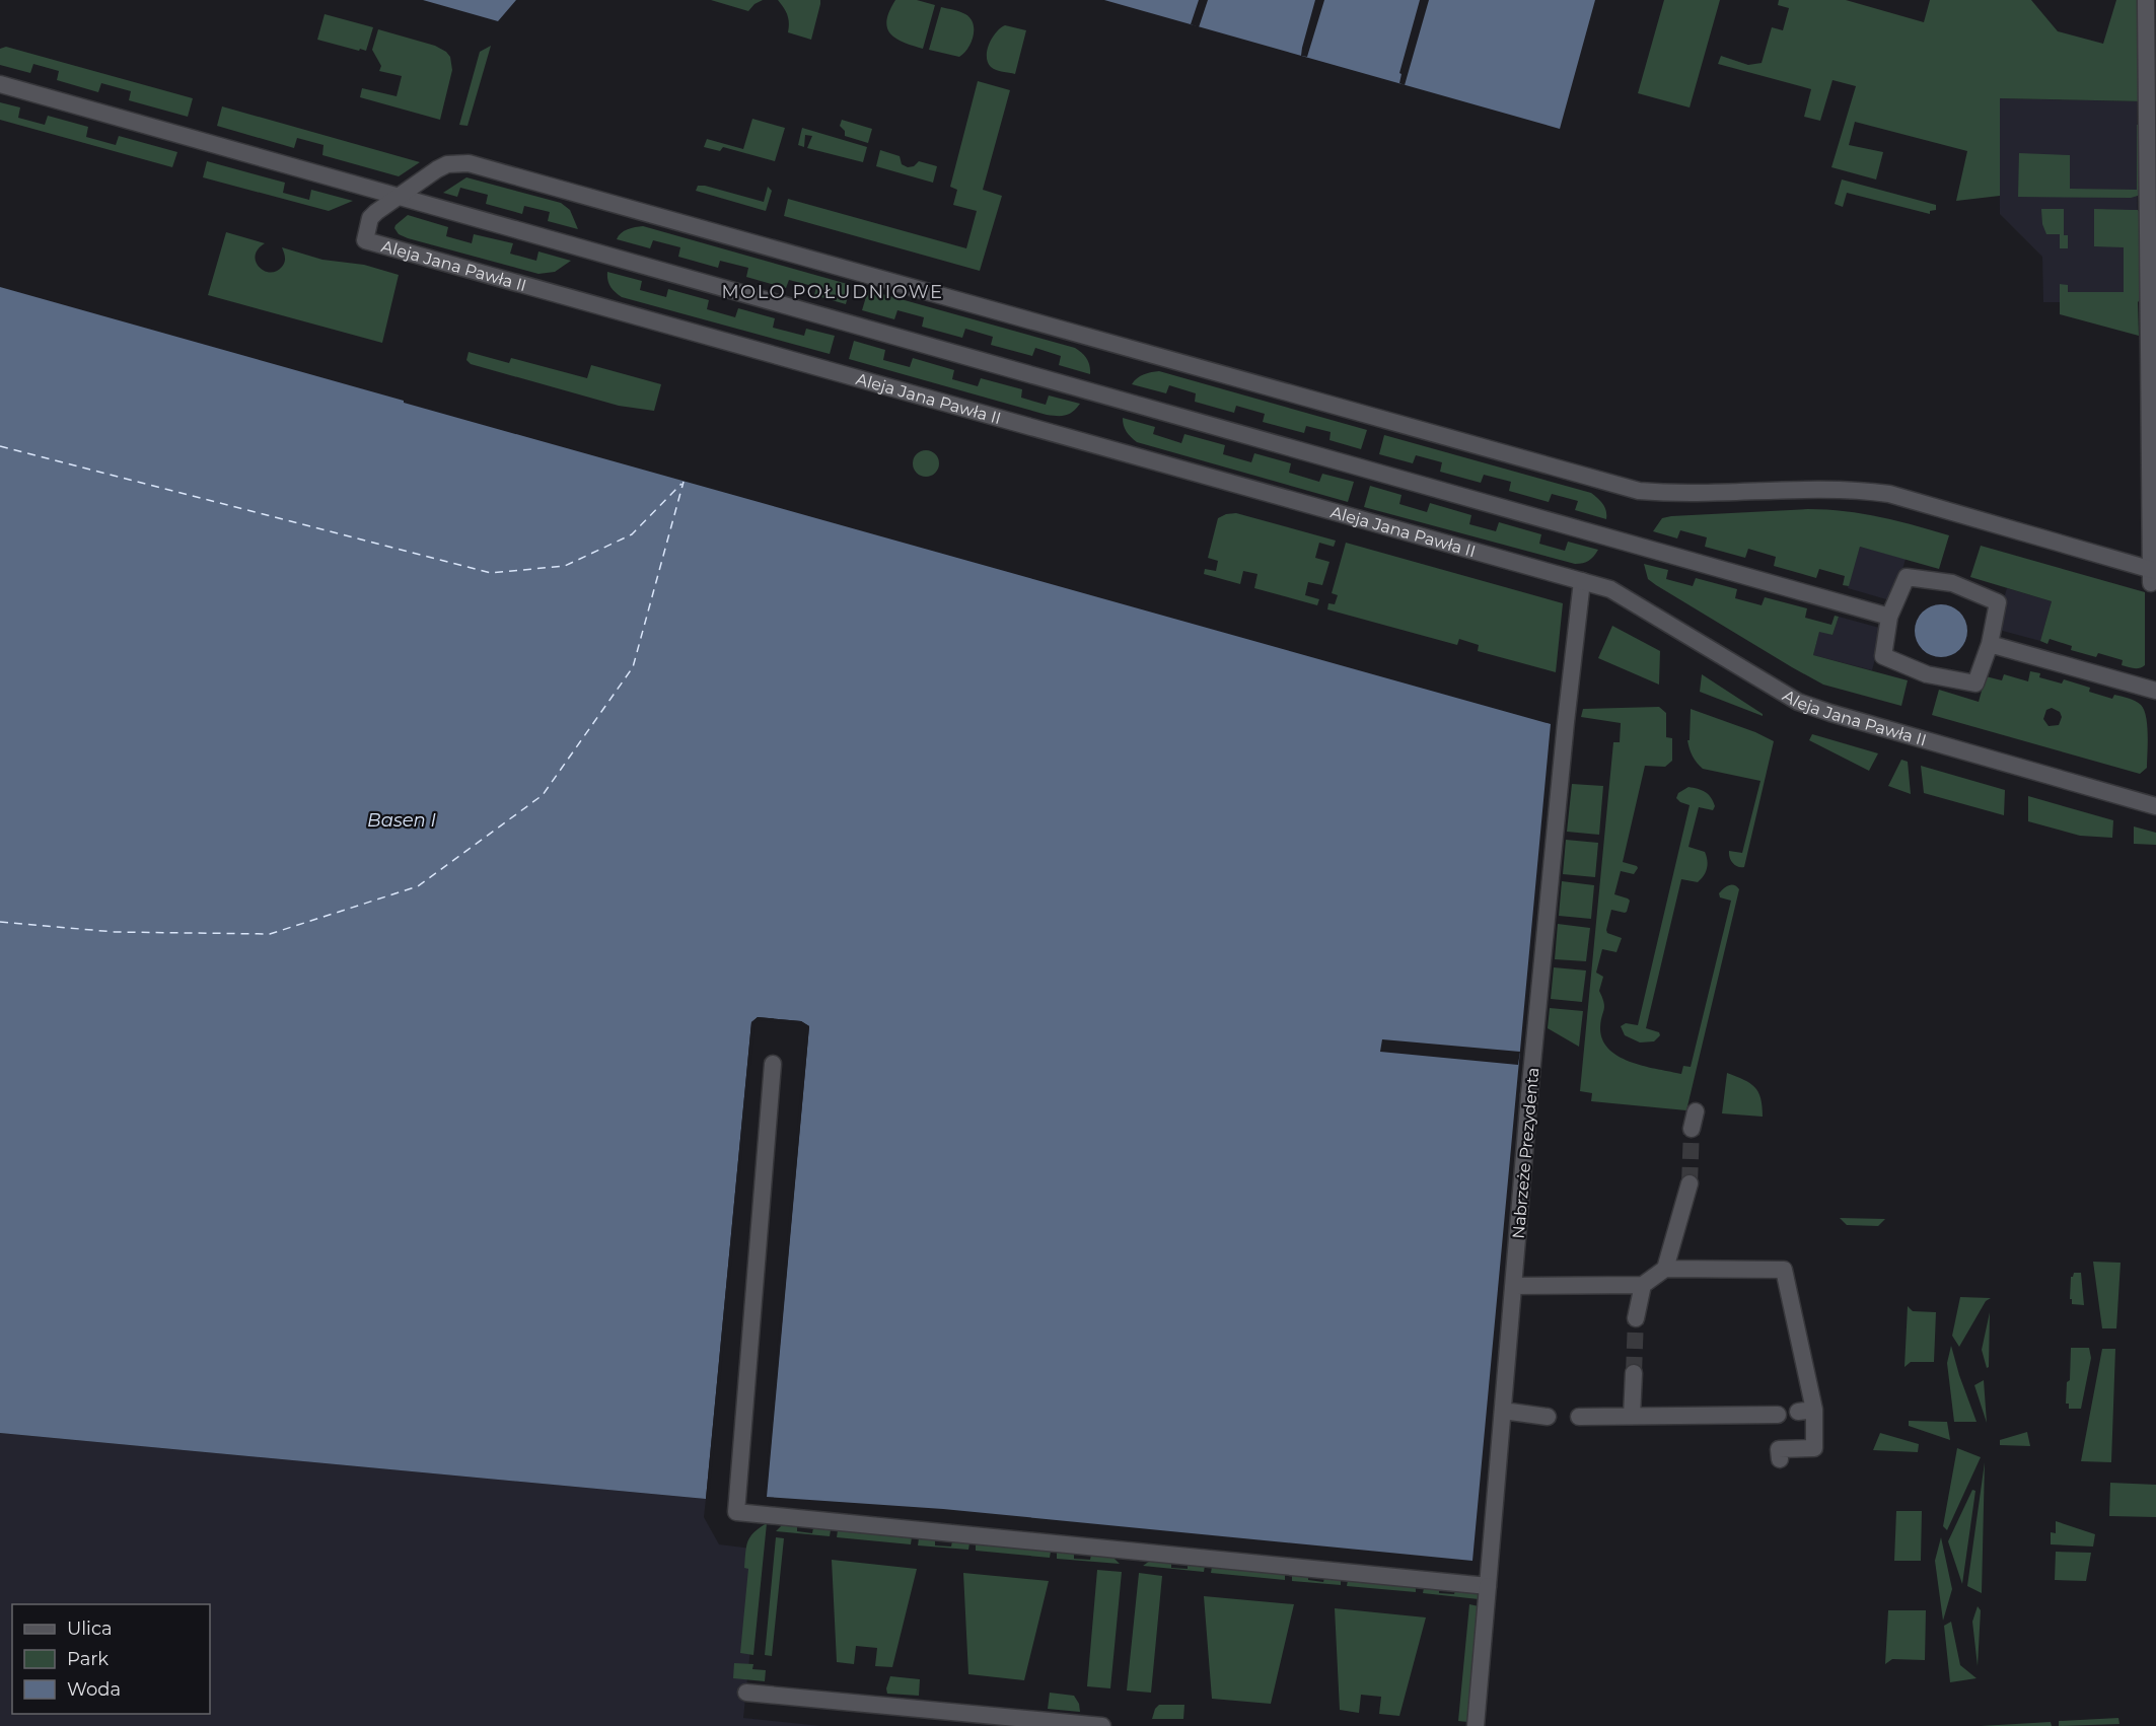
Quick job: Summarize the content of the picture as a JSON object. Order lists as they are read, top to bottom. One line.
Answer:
{"streets":{"street":["Aleja Jana Pawła II","Nabrzeże Prezydenta"]},"crossings":[["Aleja Jana Pawła II","Nabrzeże Prezydenta"]],"districts":["MOLO POŁUDNIOWE"],"water":["Basen I"],"legend":["Ulica","Park","Woda"]}
